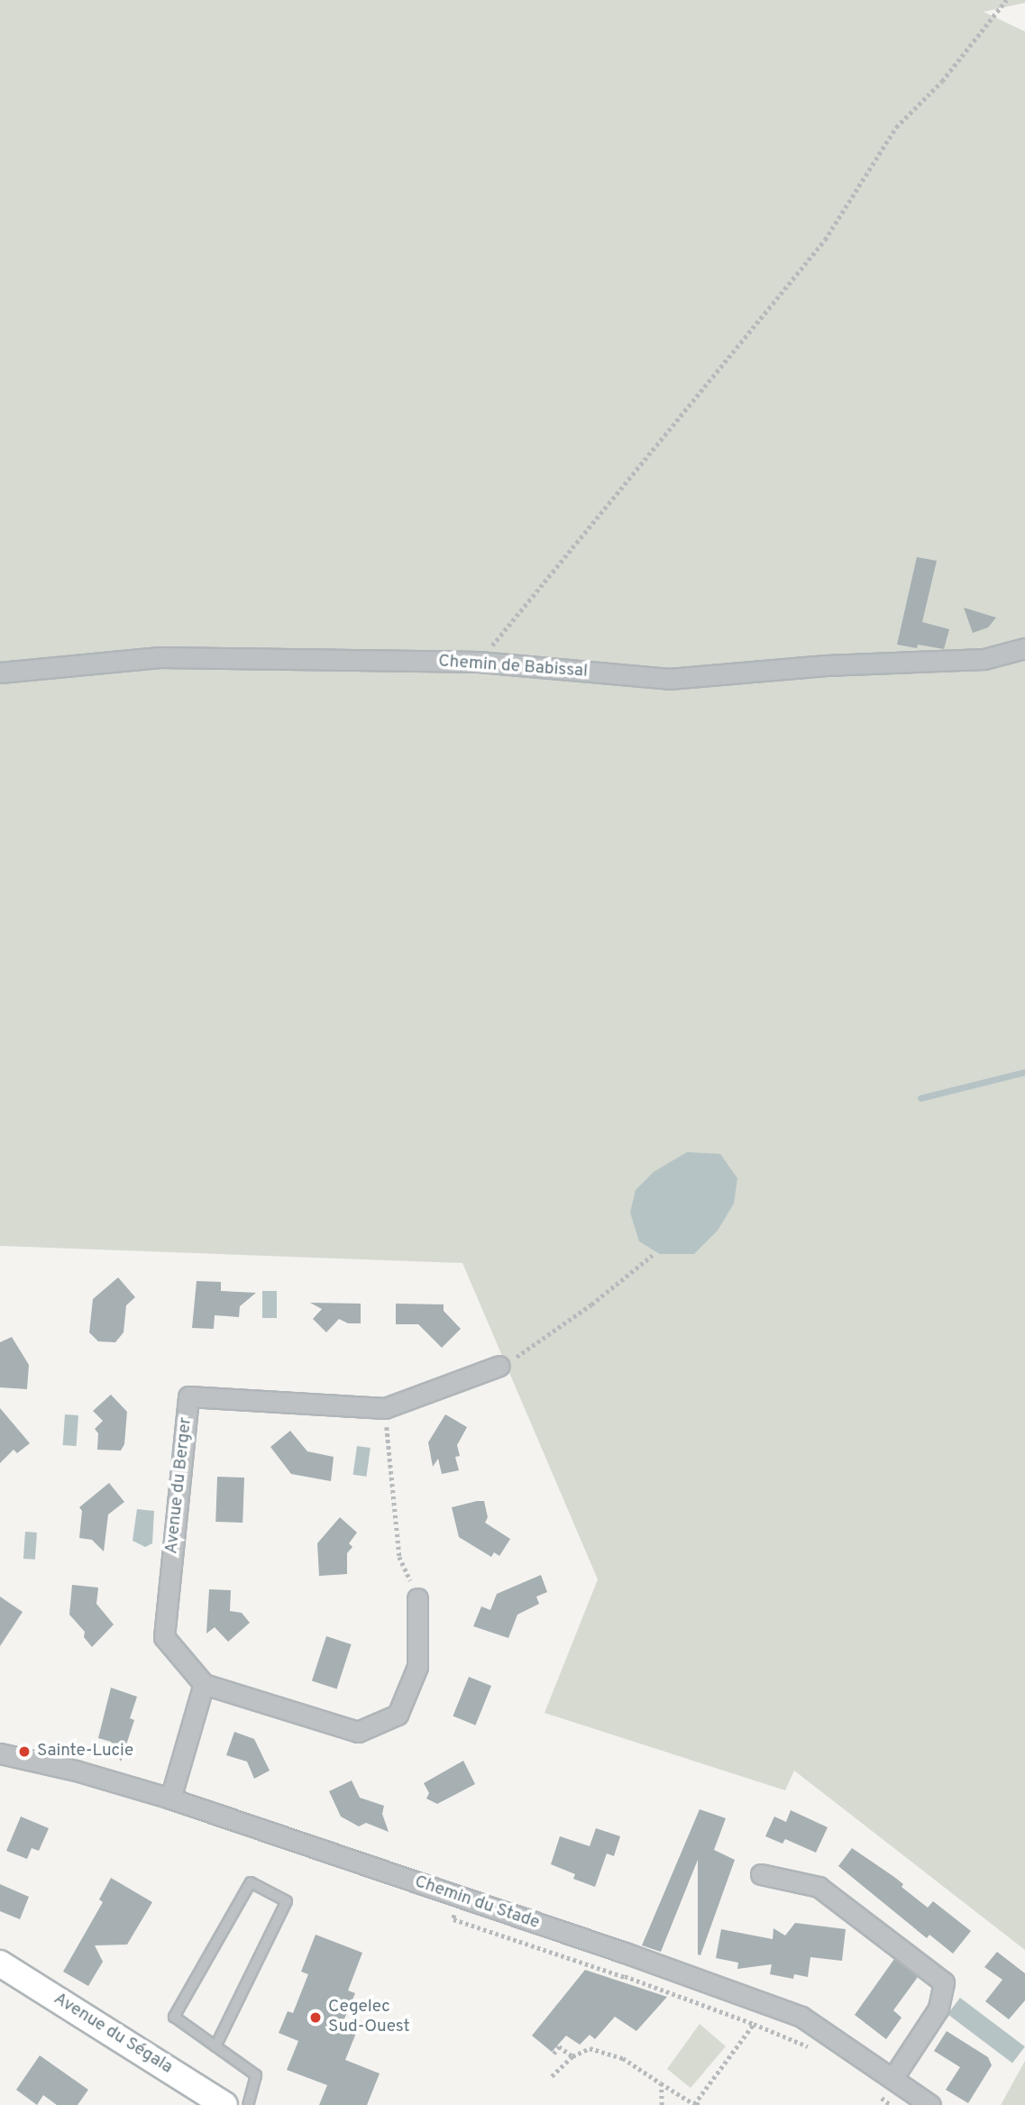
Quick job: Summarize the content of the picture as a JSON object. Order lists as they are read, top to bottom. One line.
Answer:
{"streets":{"street":["Chemin de Babissal","Avenue du Berger","Chemin du Stade","Avenue du Ségala"]},"places":["Sainte-Lucie","Cegelec Sud-Ouest"]}
